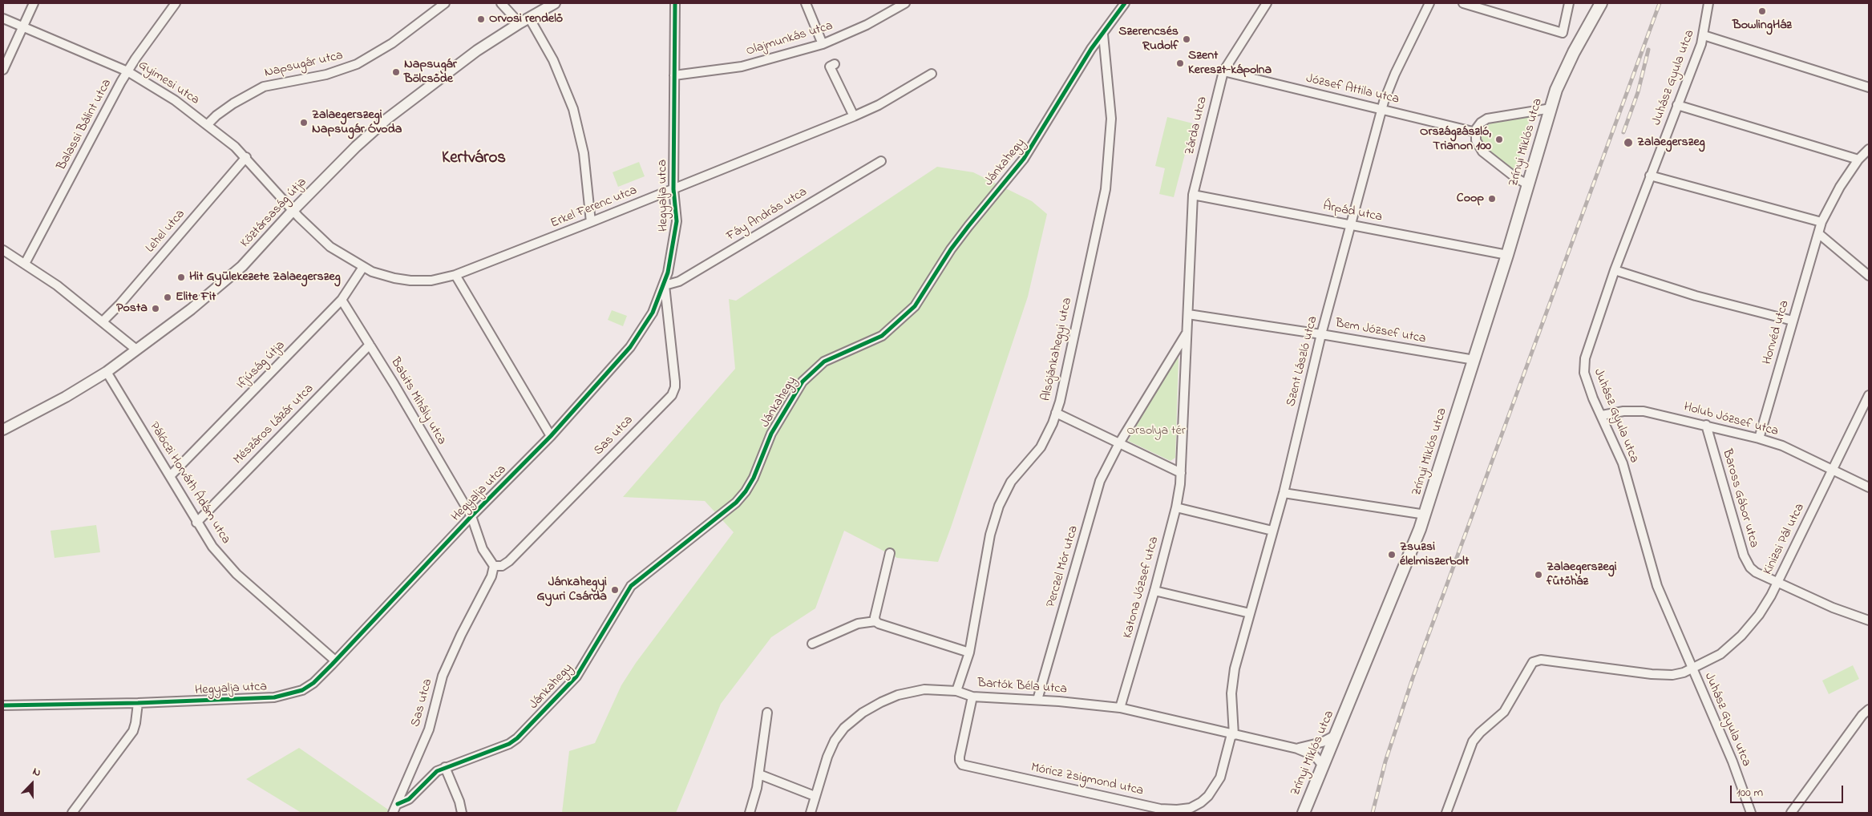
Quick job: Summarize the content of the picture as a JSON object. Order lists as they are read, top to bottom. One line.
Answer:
{"streets":{"main road":["Zrínyi Miklós utca"],"street":["Olajmunkás utca","Napsugár utca","Juhász Gyula utca","Gyimesi utca","József Attila utca","Balassi Bálint utca","Zárda utca","Jánkahegy","Hegyalja utca","Erkel Ferenc utca","Árpád utca","Köztársaság útja","Fáy András utca","Lehel utca","Bem József utca","Honvéd utca","Alsójánkahegyi utca","Szent László utca","Ifjúság útja","Babits Mihály utca","Holub József utca","Mészáros Lázár utca","Sas utca","Pálóczi Horváth Ádám utca","Baross Gábor utca","Kinizsi Pál utca","Perczel Mór utca","Katona József utca","Bartók Béla utca","Móricz Zsigmond utca"]},"crossings":[["Olajmunkás utca","Hegyalja utca"],["Napsugár utca","Gyimesi utca"],["Juhász Gyula utca","Holub József utca"],["Juhász Gyula utca","Kinizsi Pál utca"],["Gyimesi utca","Balassi Bálint utca"],["Gyimesi utca","Erkel Ferenc utca"],["Gyimesi utca","Köztársaság útja"],["Gyimesi utca","Lehel utca"],["József Attila utca","Zárda utca"],["József Attila utca","Szent László utca"],["Zárda utca","Árpád utca"],["Zárda utca","Bem József utca"],["Zrínyi Miklós utca","Árpád utca"],["Zrínyi Miklós utca","Bem József utca"],["Zrínyi Miklós utca","Bartók Béla utca"],["Jánkahegy","Alsójánkahegyi utca"],["Jánkahegy","Sas utca"],["Hegyalja utca","Erkel Ferenc utca"],["Hegyalja utca","Fáy András utca"],["Hegyalja utca","Babits Mihály utca"],["Hegyalja utca","Sas utca"],["Hegyalja utca","Pálóczi Horváth Ádám utca"],["Erkel Ferenc utca","Köztársaság útja"],["Erkel Ferenc utca","Ifjúság útja"],["Árpád utca","Szent László utca"],["Köztársaság útja","Pálóczi Horváth Ádám utca"],["Fáy András utca","Sas utca"],["Bem József utca","Szent László utca"],["Honvéd utca","Holub József utca"],["Alsójánkahegyi utca","Bartók Béla utca"],["Szent László utca","Bartók Béla utca"],["Szent László utca","Móricz Zsigmond utca"],["Ifjúság útja","Babits Mihály utca"],["Ifjúság útja","Pálóczi Horváth Ádám utca"],["Babits Mihály utca","Mészáros Lázár utca"],["Holub József utca","Baross Gábor utca"],["Holub József utca","Kinizsi Pál utca"],["Mészáros Lázár utca","Pálóczi Horváth Ádám utca"],["Baross Gábor utca","Kinizsi Pál utca"],["Perczel Mór utca","Bartók Béla utca"],["Katona József utca","Bartók Béla utca"],["Bartók Béla utca","Móricz Zsigmond utca"]],"districts":["Kertváros"],"parks":["Orsolya tér"],"places":["BowlingHáz","Orvosi rendelő","Szerencsés Rudolf","Szent Kereszt-kápolna","Napsugár Bölcsőde","Zalaegerszegi Napsugár Óvoda","Országzászló, Trianon 100","Zalaegerszeg","Coop","Hit Gyülekezete Zalaegerszeg","Elite Fit","Posta","Zsuzsi élelmiszerbolt","Zalaegerszegi fűtőház","Jánkahegyi Gyuri Csárda"],"scale_bar":"100 m","north":"top"}
